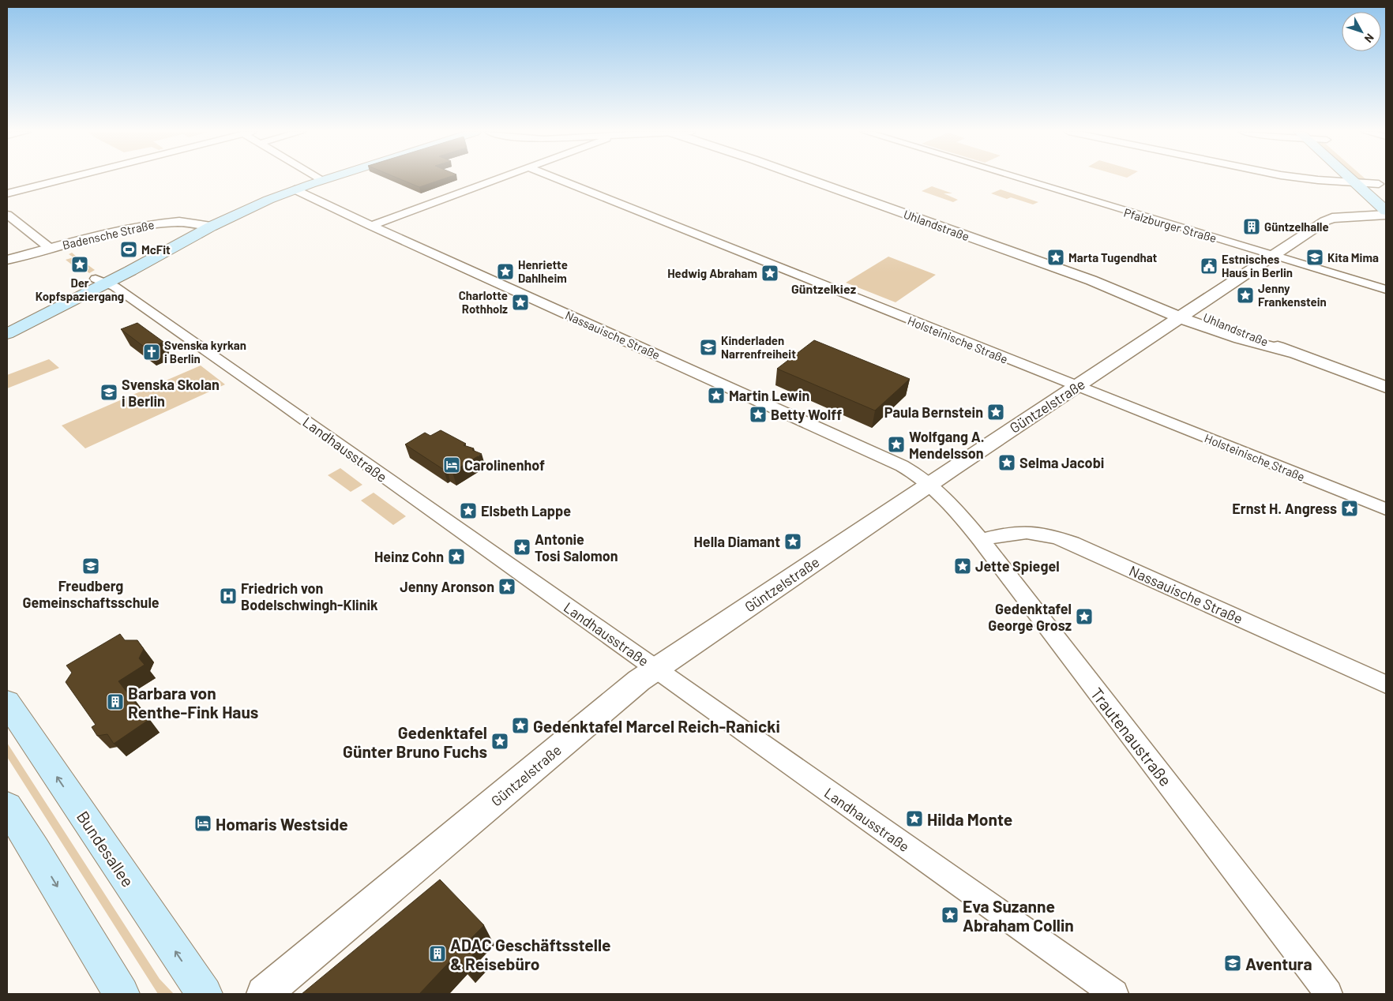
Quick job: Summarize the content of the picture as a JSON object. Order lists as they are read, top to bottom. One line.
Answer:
{"streets":{"main road":["Bundesallee"],"street":["Uhlandstraße","Pfalzburger Straße","Badensche Straße","Nassauische Straße","Holsteinische Straße","Güntzelstraße","Landhausstraße","Trautenaustraße"]},"crossings":[["Uhlandstraße","Güntzelstraße"],["Pfalzburger Straße","Güntzelstraße"],["Nassauische Straße","Güntzelstraße"],["Nassauische Straße","Trautenaustraße"],["Holsteinische Straße","Güntzelstraße"],["Güntzelstraße","Landhausstraße"],["Güntzelstraße","Trautenaustraße"]],"districts":["Güntzelkiez"],"places":{"building":["Güntzelhalle","Barbara von Renthe-Fink Haus","ADAC Geschäftsstelle & Reisebüro"],"sports":["McFit"],"place":["Marta Tugendhat","Der Kopfspaziergang","Henriette Dahlheim","Hedwig Abraham","Jenny Frankenstein","Charlotte Rothholz","Martin Lewin","Paula Bernstein","Betty Wolff","Wolfgang A. Mendelsson","Selma Jacobi","Ernst H. Angress","Elsbeth Lappe","Hella Diamant","Antonie Tosi Salomon","Heinz Cohn","Jette Spiegel","Jenny Aronson","Gedenktafel George Grosz","Gedenktafel Marcel Reich-Ranicki","Gedenktafel Günter Bruno Fuchs","Hilda Monte","Eva Suzanne Abraham Collin"],"school or university":["Kita Mima","Kinderladen Narrenfreiheit","Svenska Skolan i Berlin","Freudberg Gemeinschaftsschule","Aventura"],"public building":["Estnisches Haus in Berlin"],"church":["Svenska kyrkan i Berlin"],"hotel":["Carolinenhof","Homaris Westside"],"hospital":["Friedrich von Bodelschwingh-Klinik"]},"north":"bottom right"}
